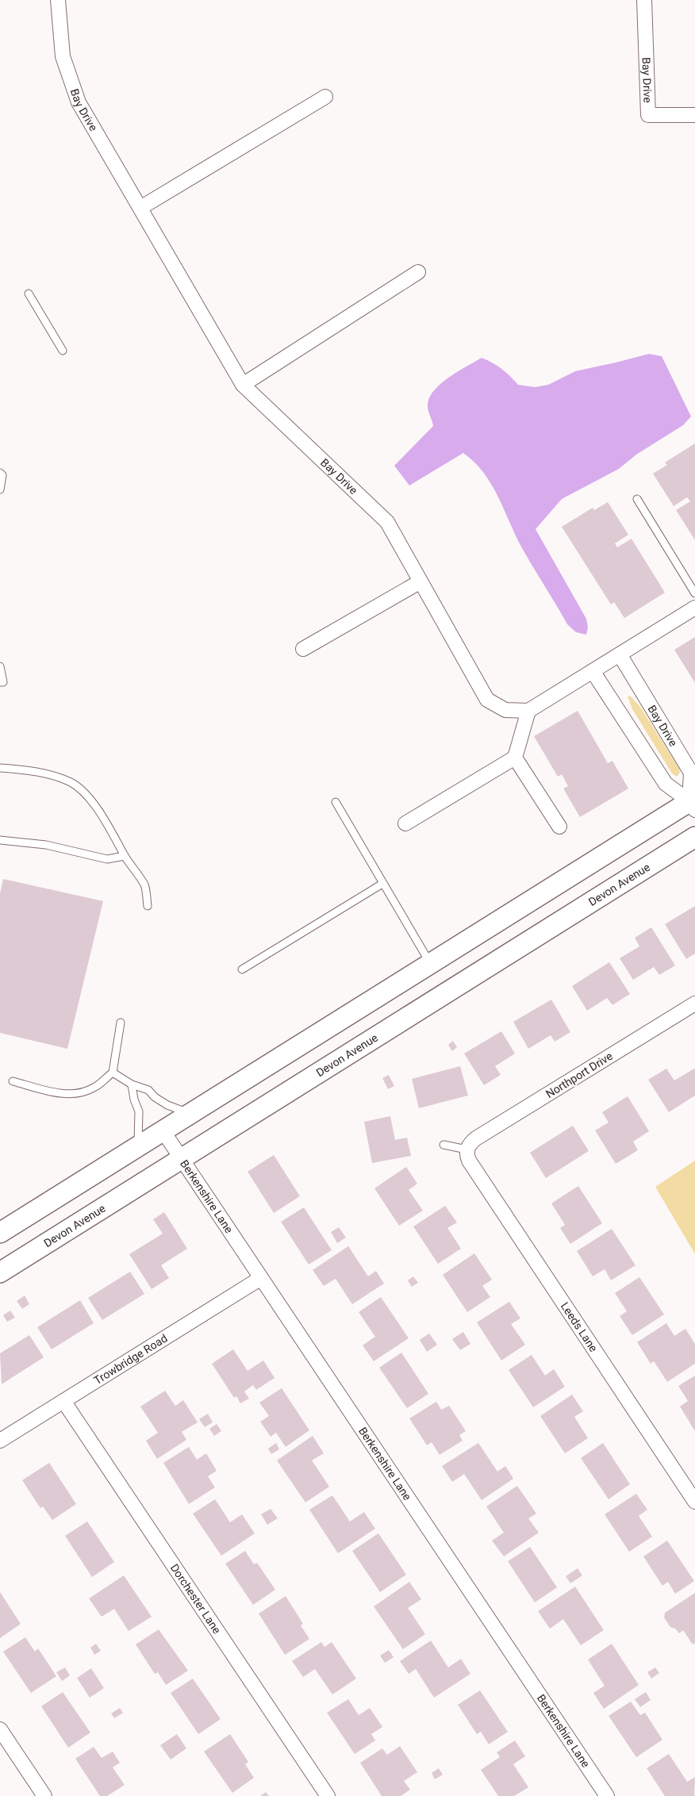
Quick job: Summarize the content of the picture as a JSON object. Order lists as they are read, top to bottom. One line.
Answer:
{"streets":{"main road":["Devon Avenue"],"street":["Bay Drive","Northport Drive","Berkenshire Lane","Leeds Lane","Trowbridge Road","Dorchester Lane"]},"crossings":[["Devon Avenue","Berkenshire Lane"],["Northport Drive","Leeds Lane"],["Berkenshire Lane","Trowbridge Road"],["Trowbridge Road","Dorchester Lane"]]}
